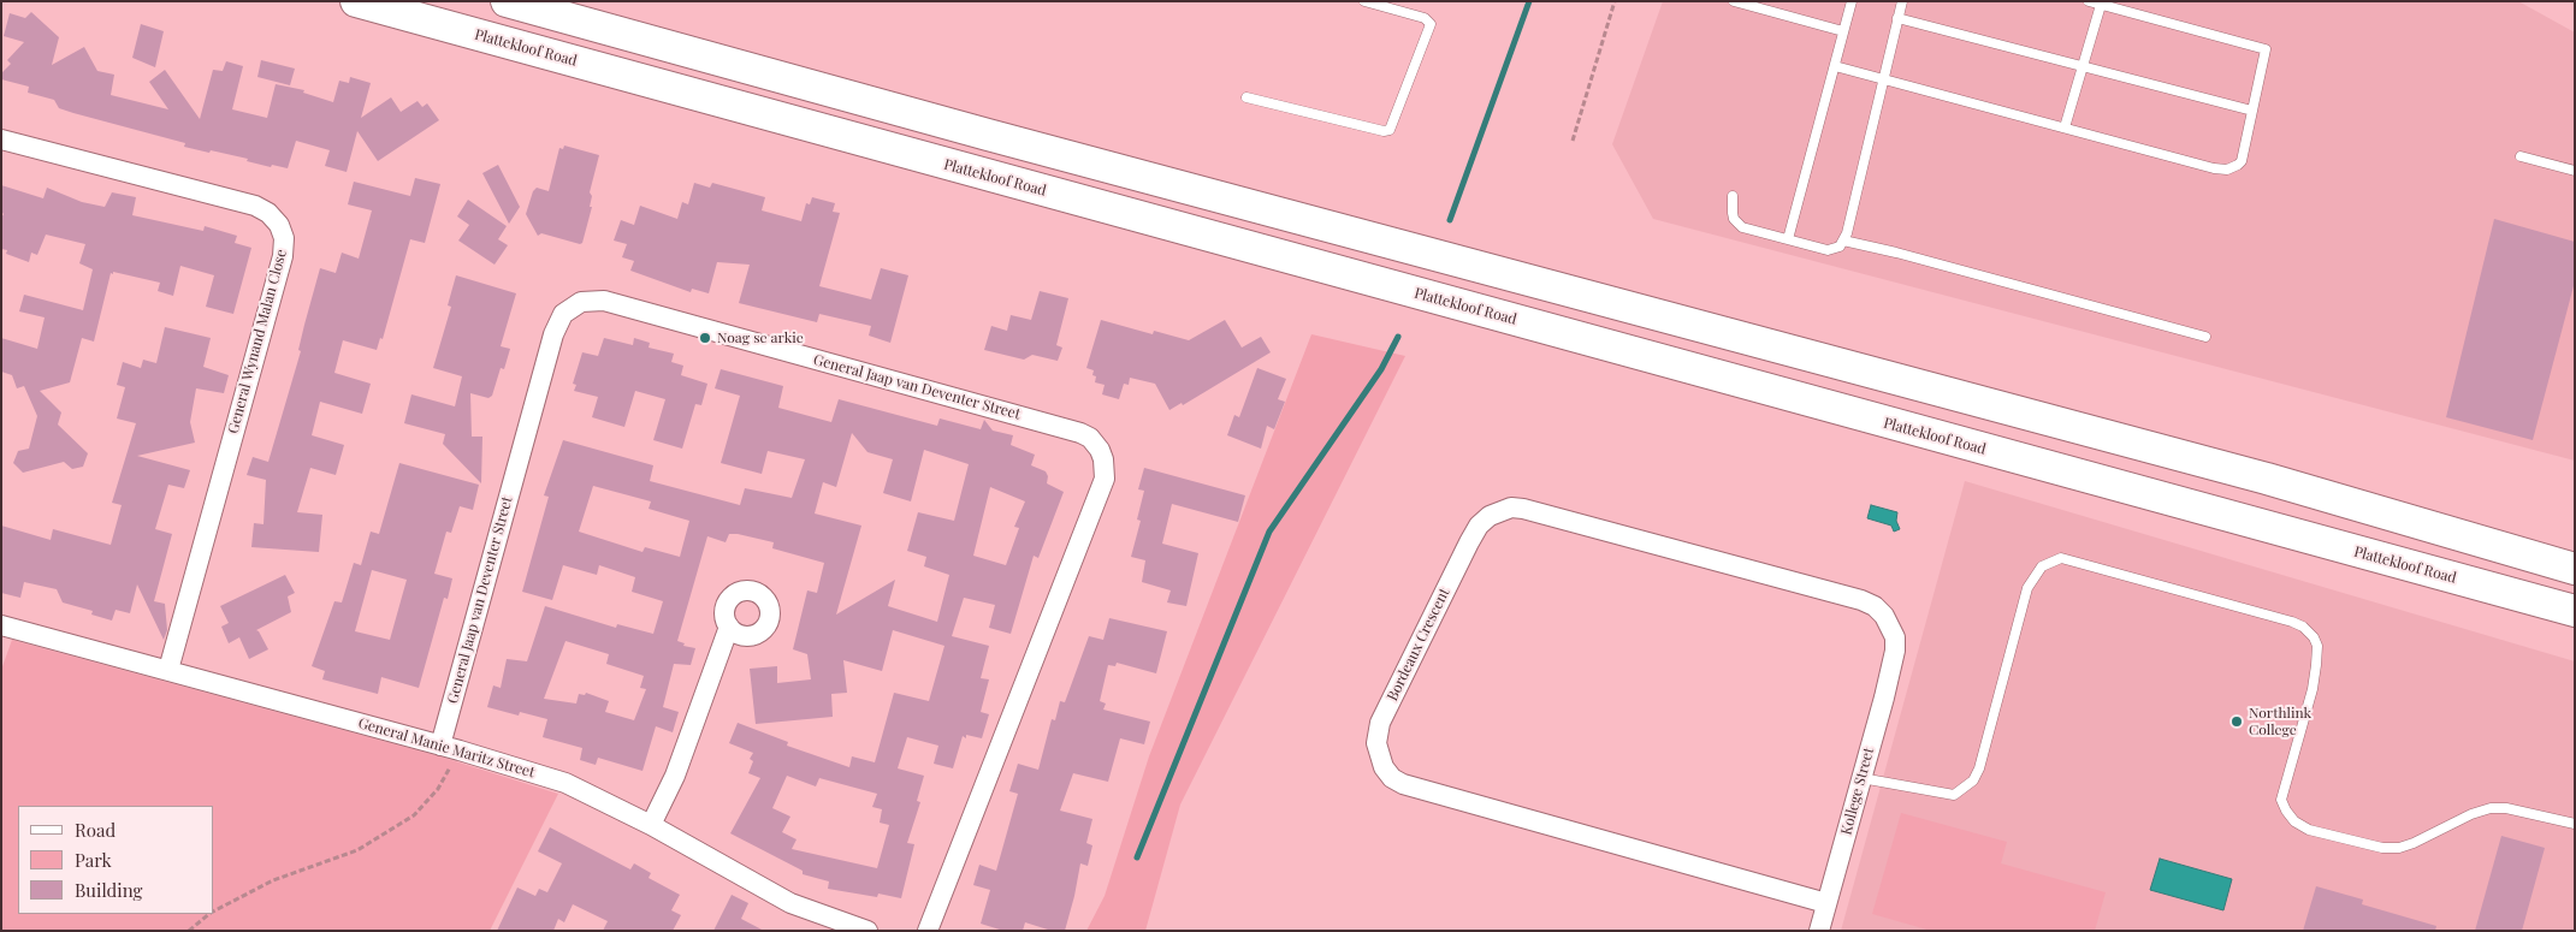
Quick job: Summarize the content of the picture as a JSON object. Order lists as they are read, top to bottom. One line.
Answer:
{"streets":{"main road":["Plattekloof Road"],"street":["General Wynand Malan Close","General Jaap van Deventer Street","Bordeaux Crescent","General Manie Maritz Street","Kollege Street"]},"crossings":[["General Wynand Malan Close","General Manie Maritz Street"],["General Jaap van Deventer Street","General Manie Maritz Street"],["Bordeaux Crescent","Kollege Street"]],"places":["Noag se arkie","Northlink College"],"legend":["Road","Park","Building"]}
